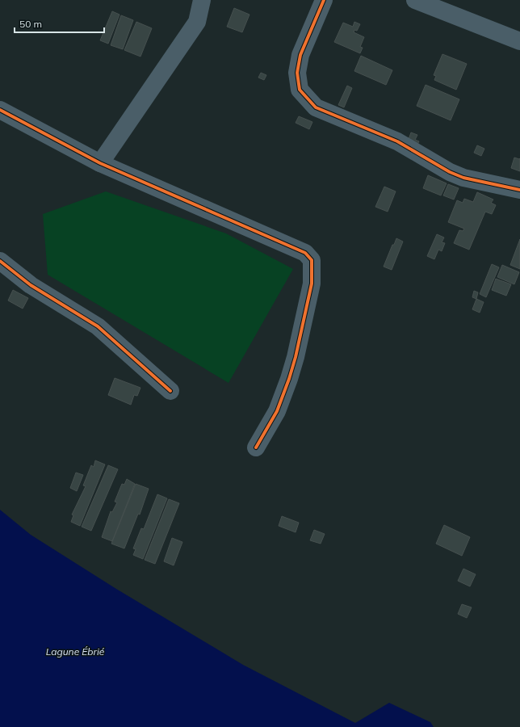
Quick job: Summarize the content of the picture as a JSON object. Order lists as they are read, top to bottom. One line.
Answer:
{"water":["Lagune Ébrié"],"scale_bar":"50 m"}
